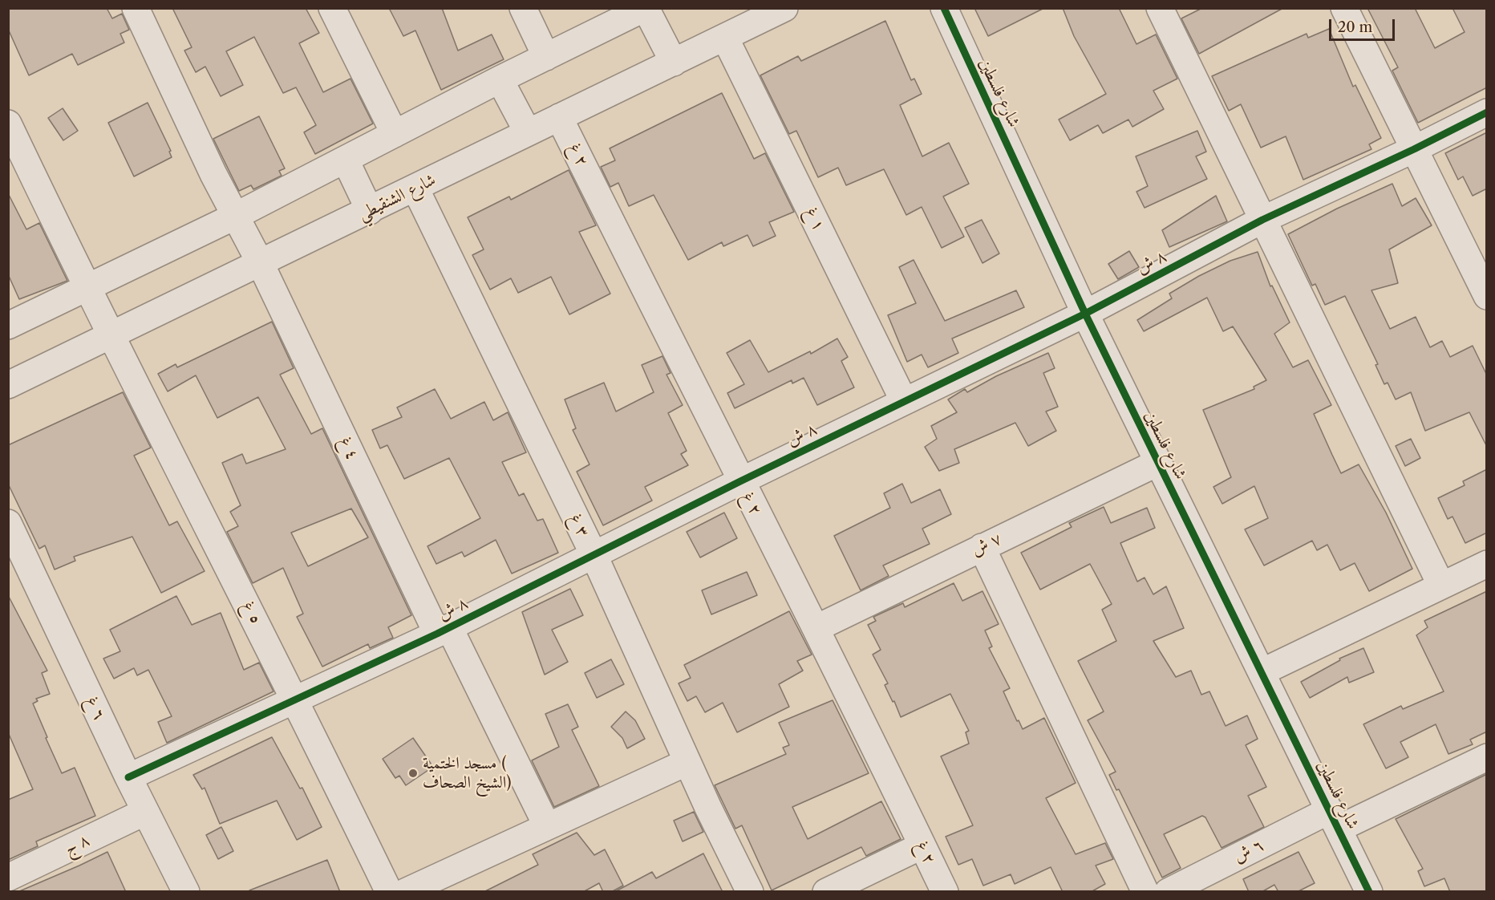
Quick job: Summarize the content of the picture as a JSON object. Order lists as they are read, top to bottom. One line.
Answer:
{"streets":{"street":["شارع فلسطين","٢ غ","شارع الشنقيطي","١ غ","٨ ش","٤ غ","٣ غ","٧ ش","٥ غ","٦ غ","٨ ج","٦ ش"]},"crossings":[["شارع فلسطين","٨ ش"],["شارع فلسطين","٧ ش"],["شارع فلسطين","٦ ش"],["٢ غ","شارع الشنقيطي"],["٢ غ","٨ ش"],["٢ غ","٧ ش"],["شارع الشنقيطي","١ غ"],["شارع الشنقيطي","٤ غ"],["شارع الشنقيطي","٣ غ"],["شارع الشنقيطي","٥ غ"],["١ غ","٨ ش"],["٨ ش","٤ غ"],["٨ ش","٣ غ"],["٨ ش","٥ غ"],["٨ ش","٦ غ"],["٦ غ","٨ ج"]],"places":["مسجد الختمية ( الشيخ الصحاف)"],"scale_bar":"20 m"}
